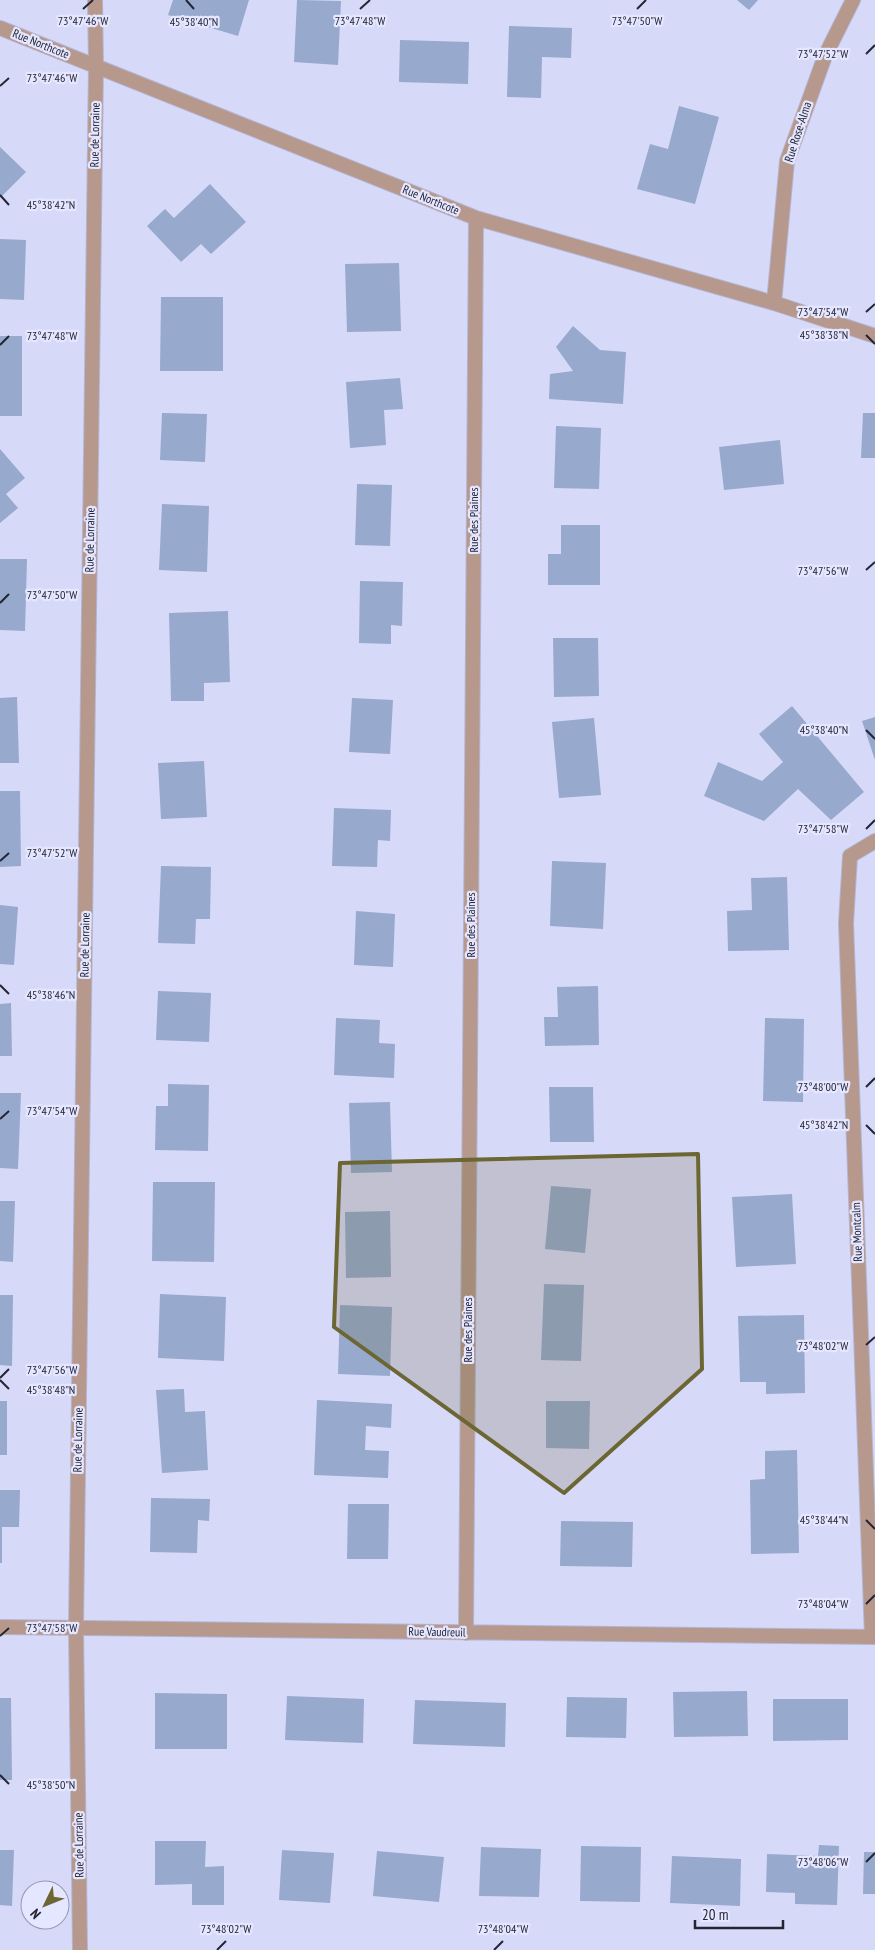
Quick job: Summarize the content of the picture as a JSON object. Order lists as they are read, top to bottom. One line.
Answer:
{"streets":{"street":["Rue Northcote","Rue Rose-Alma","Rue de Lorraine","Rue des Plaines","Rue Montcalm","Rue Vaudreuil"]},"crossings":[["Rue Northcote","Rue Rose-Alma"],["Rue Northcote","Rue de Lorraine"],["Rue Northcote","Rue des Plaines"],["Rue de Lorraine","Rue Vaudreuil"],["Rue des Plaines","Rue Vaudreuil"],["Rue Montcalm","Rue Vaudreuil"]],"scale_bar":"20 m","north":"bottom left","coordinates":["73°47'46\"W","73°47'48\"W","73°47'50\"W","45°38'40\"N","73°47'52\"W","45°38'42\"N","73°47'54\"W","45°38'38\"N","73°47'56\"W","73°47'58\"W","45°38'46\"N","73°48'00\"W","73°48'02\"W","45°38'48\"N","45°38'44\"N","73°48'04\"W","45°38'50\"N","73°48'06\"W"]}
